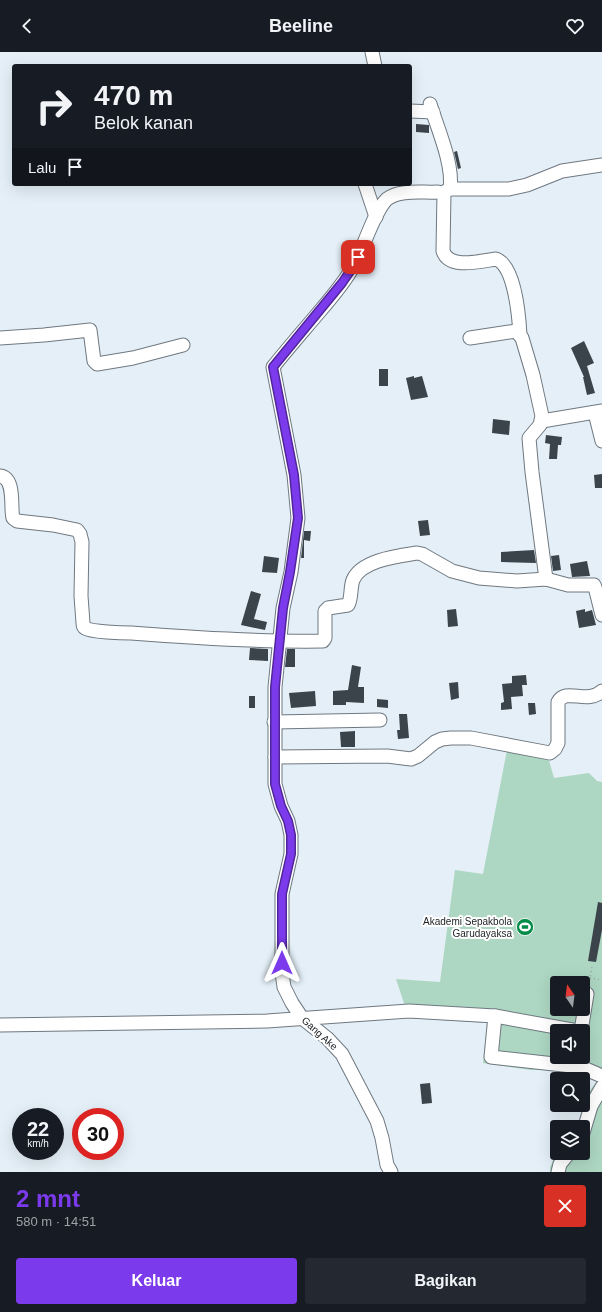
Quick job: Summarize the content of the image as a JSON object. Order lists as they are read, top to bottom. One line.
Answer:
{"streets":{"street":["Gang Ake"]},"places":{"sports":["Akademi Sepakbola Garudayaksa"]},"north":"top","page":{"header":"Beeline","turn":["470 m","Belok kanan"],"then":"Lalu","speed":"22 km/h","limit":"30","heading":["2 mnt","580 m · 14:51"],"buttons":["Keluar","Bagikan"]}}
